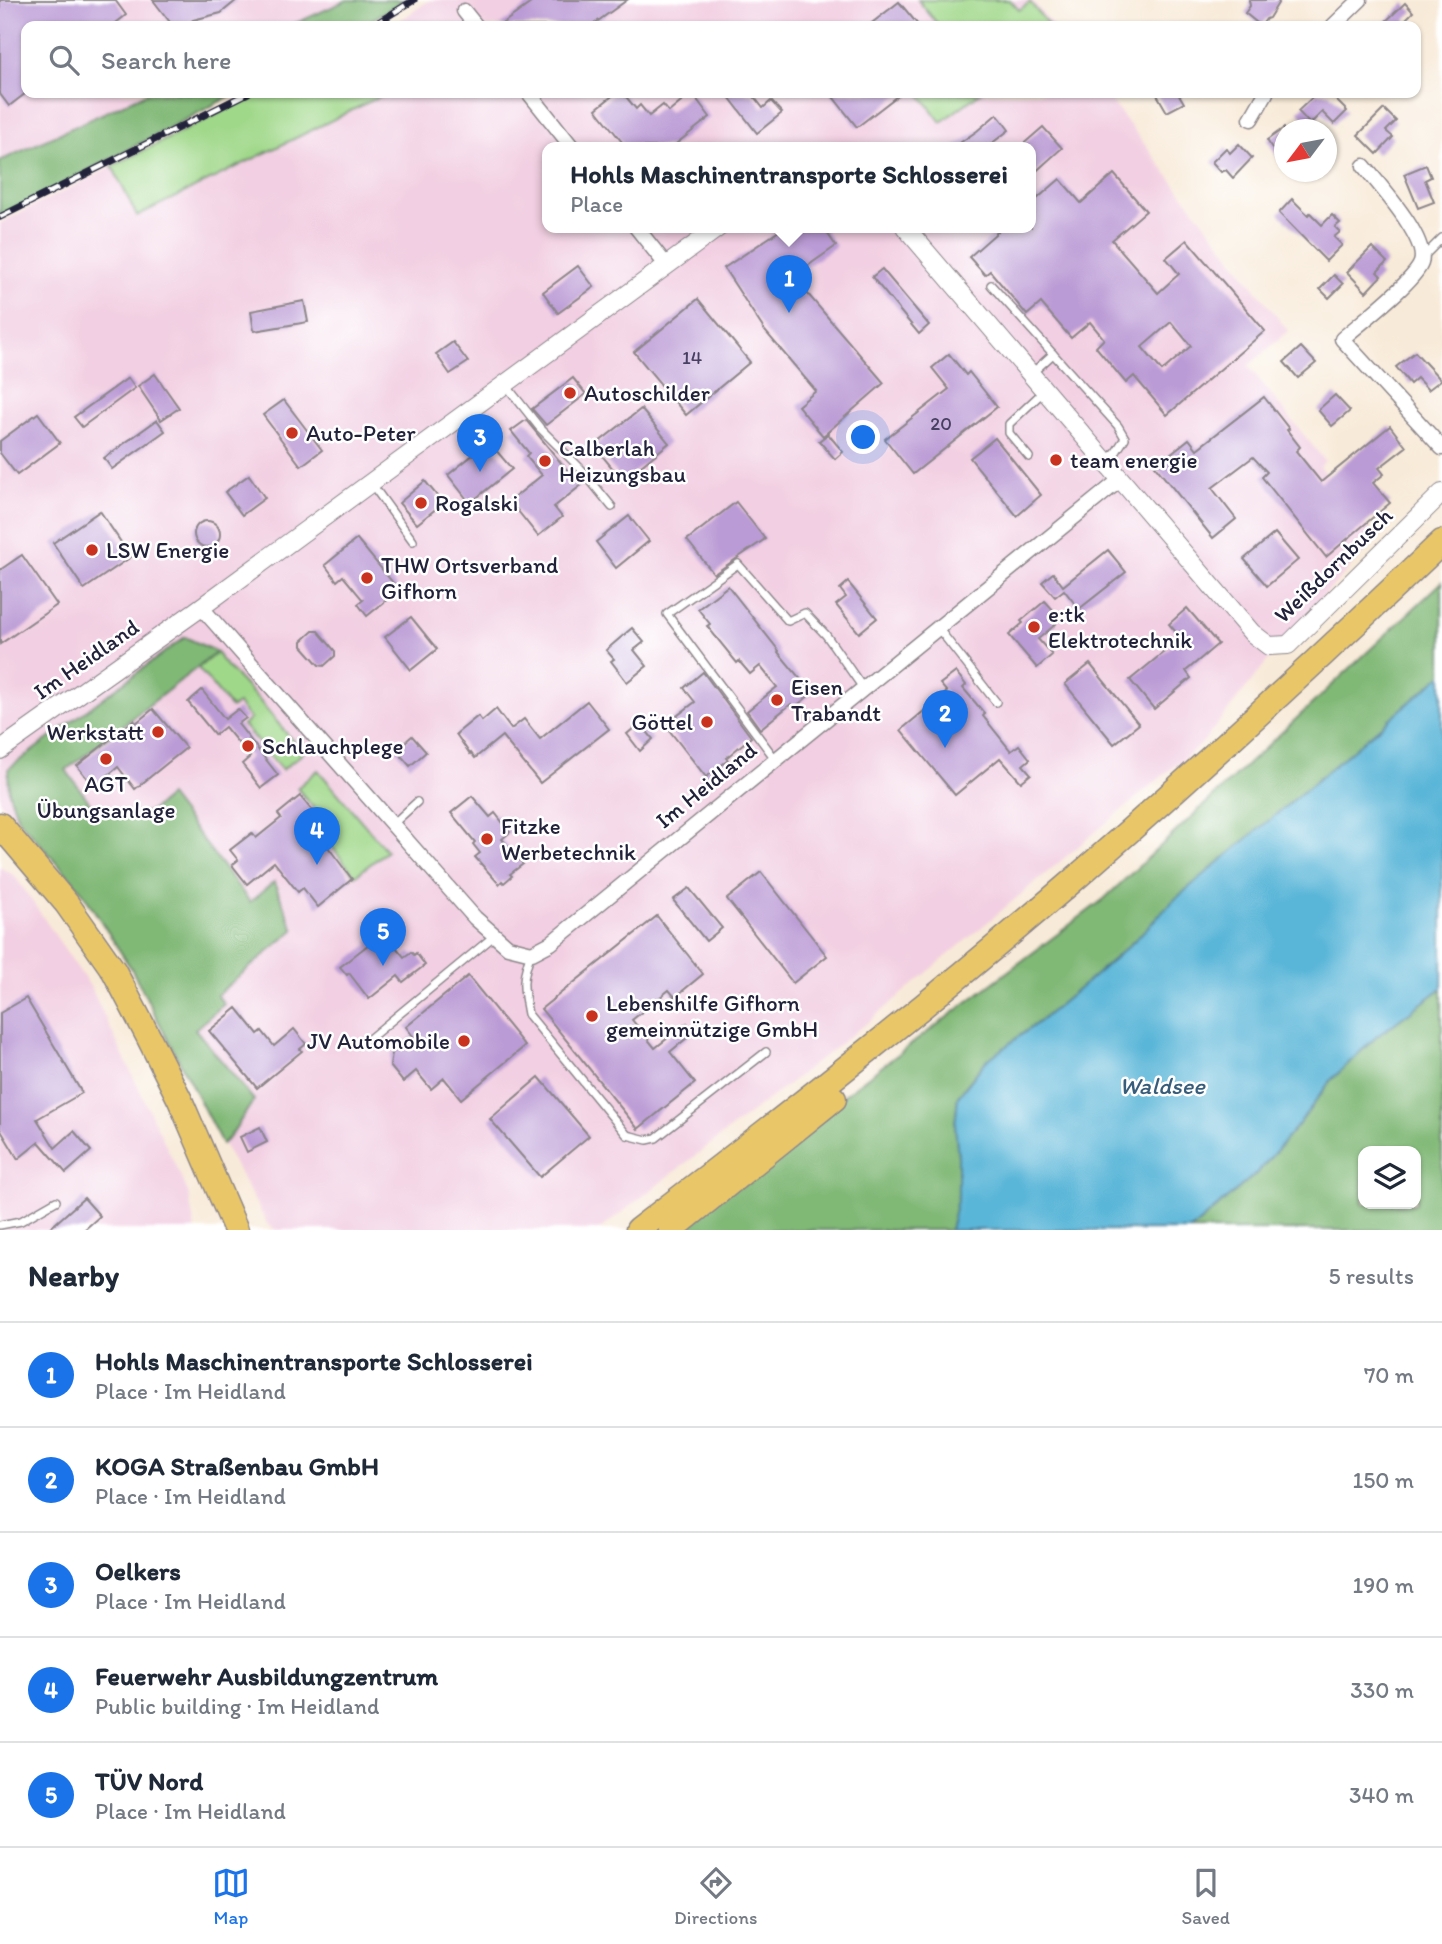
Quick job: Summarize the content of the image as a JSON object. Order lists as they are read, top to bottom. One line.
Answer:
{"streets":{"street":["Weißdornbusch","Im Heidland"]},"crossings":[["Weißdornbusch","Im Heidland"]],"water":["Waldsee"],"places":["Autoschilder","Auto-Peter","team energie","Calberlah Heizungsbau","Rogalski","LSW Energie","THW Ortsverband Gifhorn","e:tk Elektrotechnik","Eisen Trabandt","Göttel","Werkstatt","Schlauchplege","AGT Übungsanlage","Fitzke Werbetechnik","Lebenshilfe Gifhorn gemeinnützige GmbH","JV Automobile"],"house_numbers":["14","20"],"north":"bottom left","page":{"search":"Search here","popup":["Hohls Maschinentransporte Schlosserei","Place"],"pins":["1","3","2","4","5"],"heading":["Nearby","5 results"],"list":[{"mark":"1","name":"Hohls Maschinentransporte Schlosserei","note":"Place · Im Heidland","value":"70 m"},{"mark":"2","name":"KOGA Straßenbau GmbH","note":"Place · Im Heidland","value":"150 m"},{"mark":"3","name":"Oelkers","note":"Place · Im Heidland","value":"190 m"},{"mark":"4","name":"Feuerwehr Ausbildungzentrum","note":"Public building · Im Heidland","value":"330 m"},{"mark":"5","name":"TÜV Nord","note":"Place · Im Heidland","value":"340 m"}],"nav":["Map","Directions","Saved"]}}
